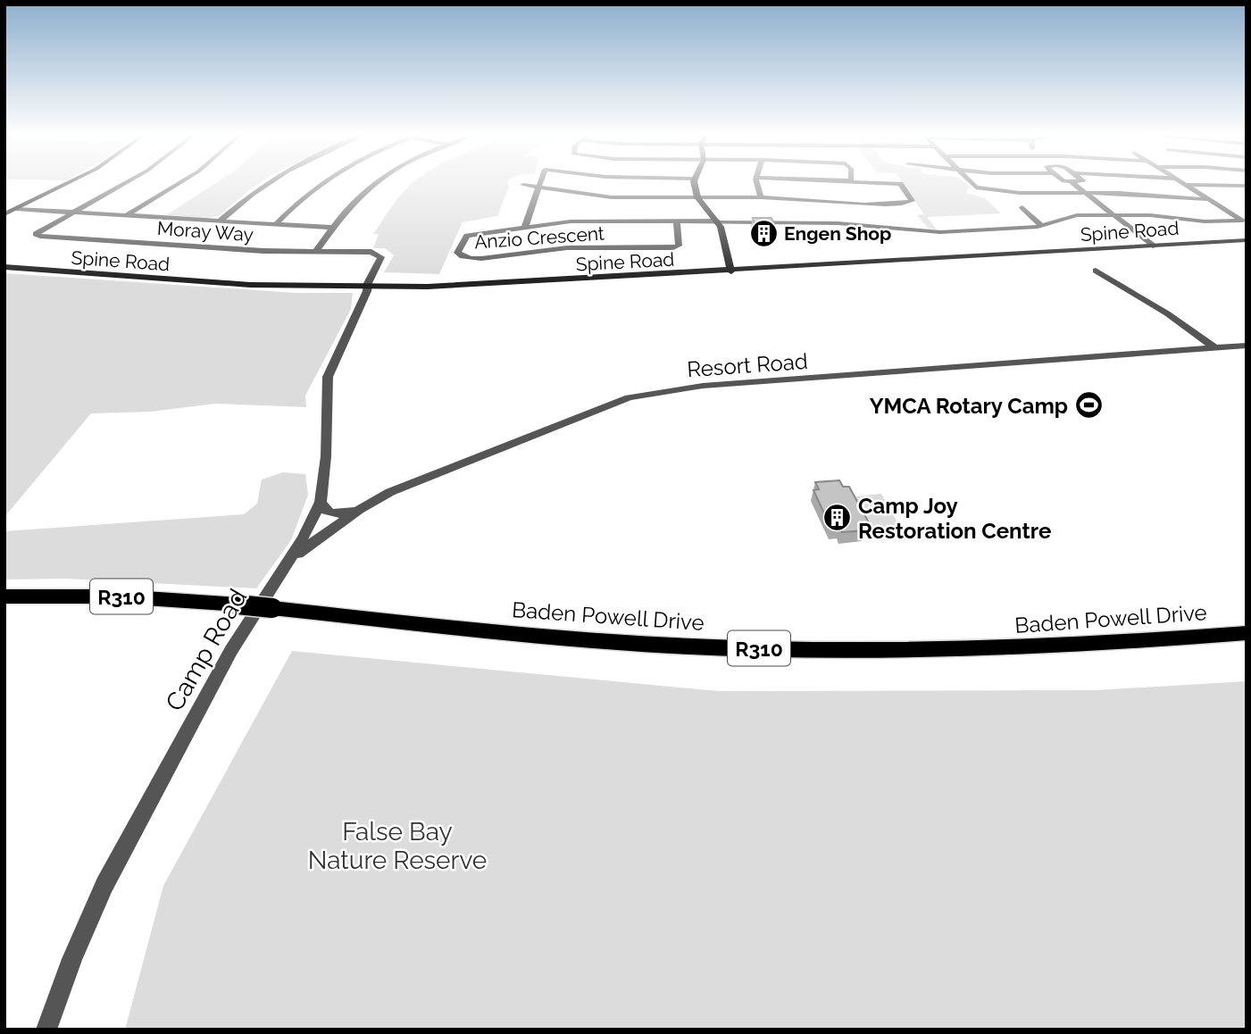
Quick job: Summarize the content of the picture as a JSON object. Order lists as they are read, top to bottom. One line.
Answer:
{"streets":{"main road":["Spine Road","R310","Baden Powell Drive"],"street":["Moray Way","Anzio Crescent","Resort Road","Camp Road"]},"crossings":[["Moray Way","Spine Road"],["Moray Way","Camp Road"],["Spine Road","Camp Road"],["Resort Road","Camp Road"]],"parks":["False Bay Nature Reserve"],"places":{"building":["Engen Shop","Camp Joy Restoration Centre"],"sports":["YMCA Rotary Camp"]}}
